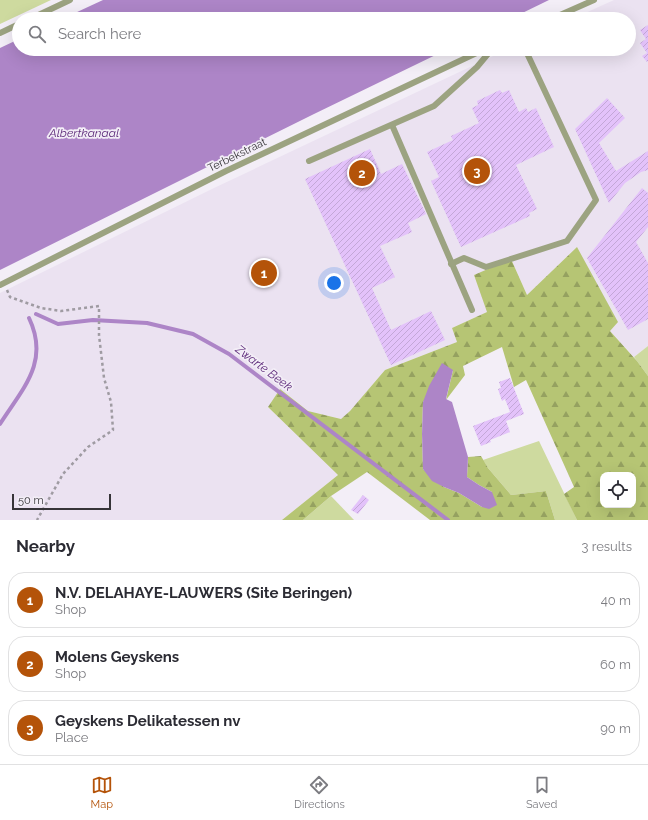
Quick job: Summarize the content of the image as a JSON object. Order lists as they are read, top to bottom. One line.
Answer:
{"streets":{"lane":["Terbekstraat"]},"water":["Albertkanaal","Zwarte Beek"],"scale_bar":"50 m","page":{"search":"Search here","pins":["3","2","1"],"scale":"50 m","heading":["Nearby","3 results"],"list":[{"mark":"1","name":"N.V. DELAHAYE-LAUWERS (Site Beringen)","note":"Shop","value":"40 m"},{"mark":"2","name":"Molens Geyskens","note":"Shop","value":"60 m"},{"mark":"3","name":"Geyskens Delikatessen nv","note":"Place","value":"90 m"}],"nav":["Map","Directions","Saved"]}}
